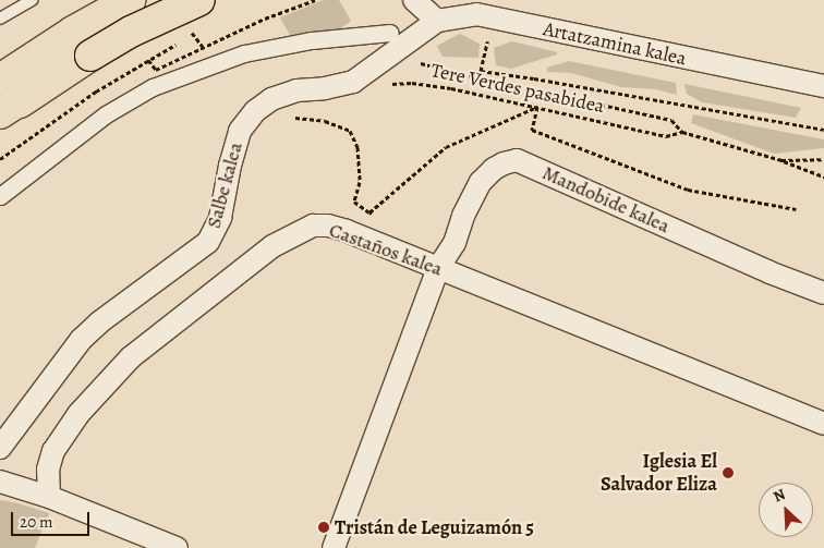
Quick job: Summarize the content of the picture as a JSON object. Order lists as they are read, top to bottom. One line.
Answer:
{"streets":{"street":["Artatzamina kalea","Salbe kalea","Mandobide kalea","Castaños kalea"],"path":["Tere Verdes pasabidea"]},"crossings":[["Artatzamina kalea","Salbe kalea"],["Mandobide kalea","Castaños kalea"]],"places":["Iglesia El Salvador Eliza","Tristán de Leguizamón 5"],"scale_bar":"20 m","north":"top left"}
